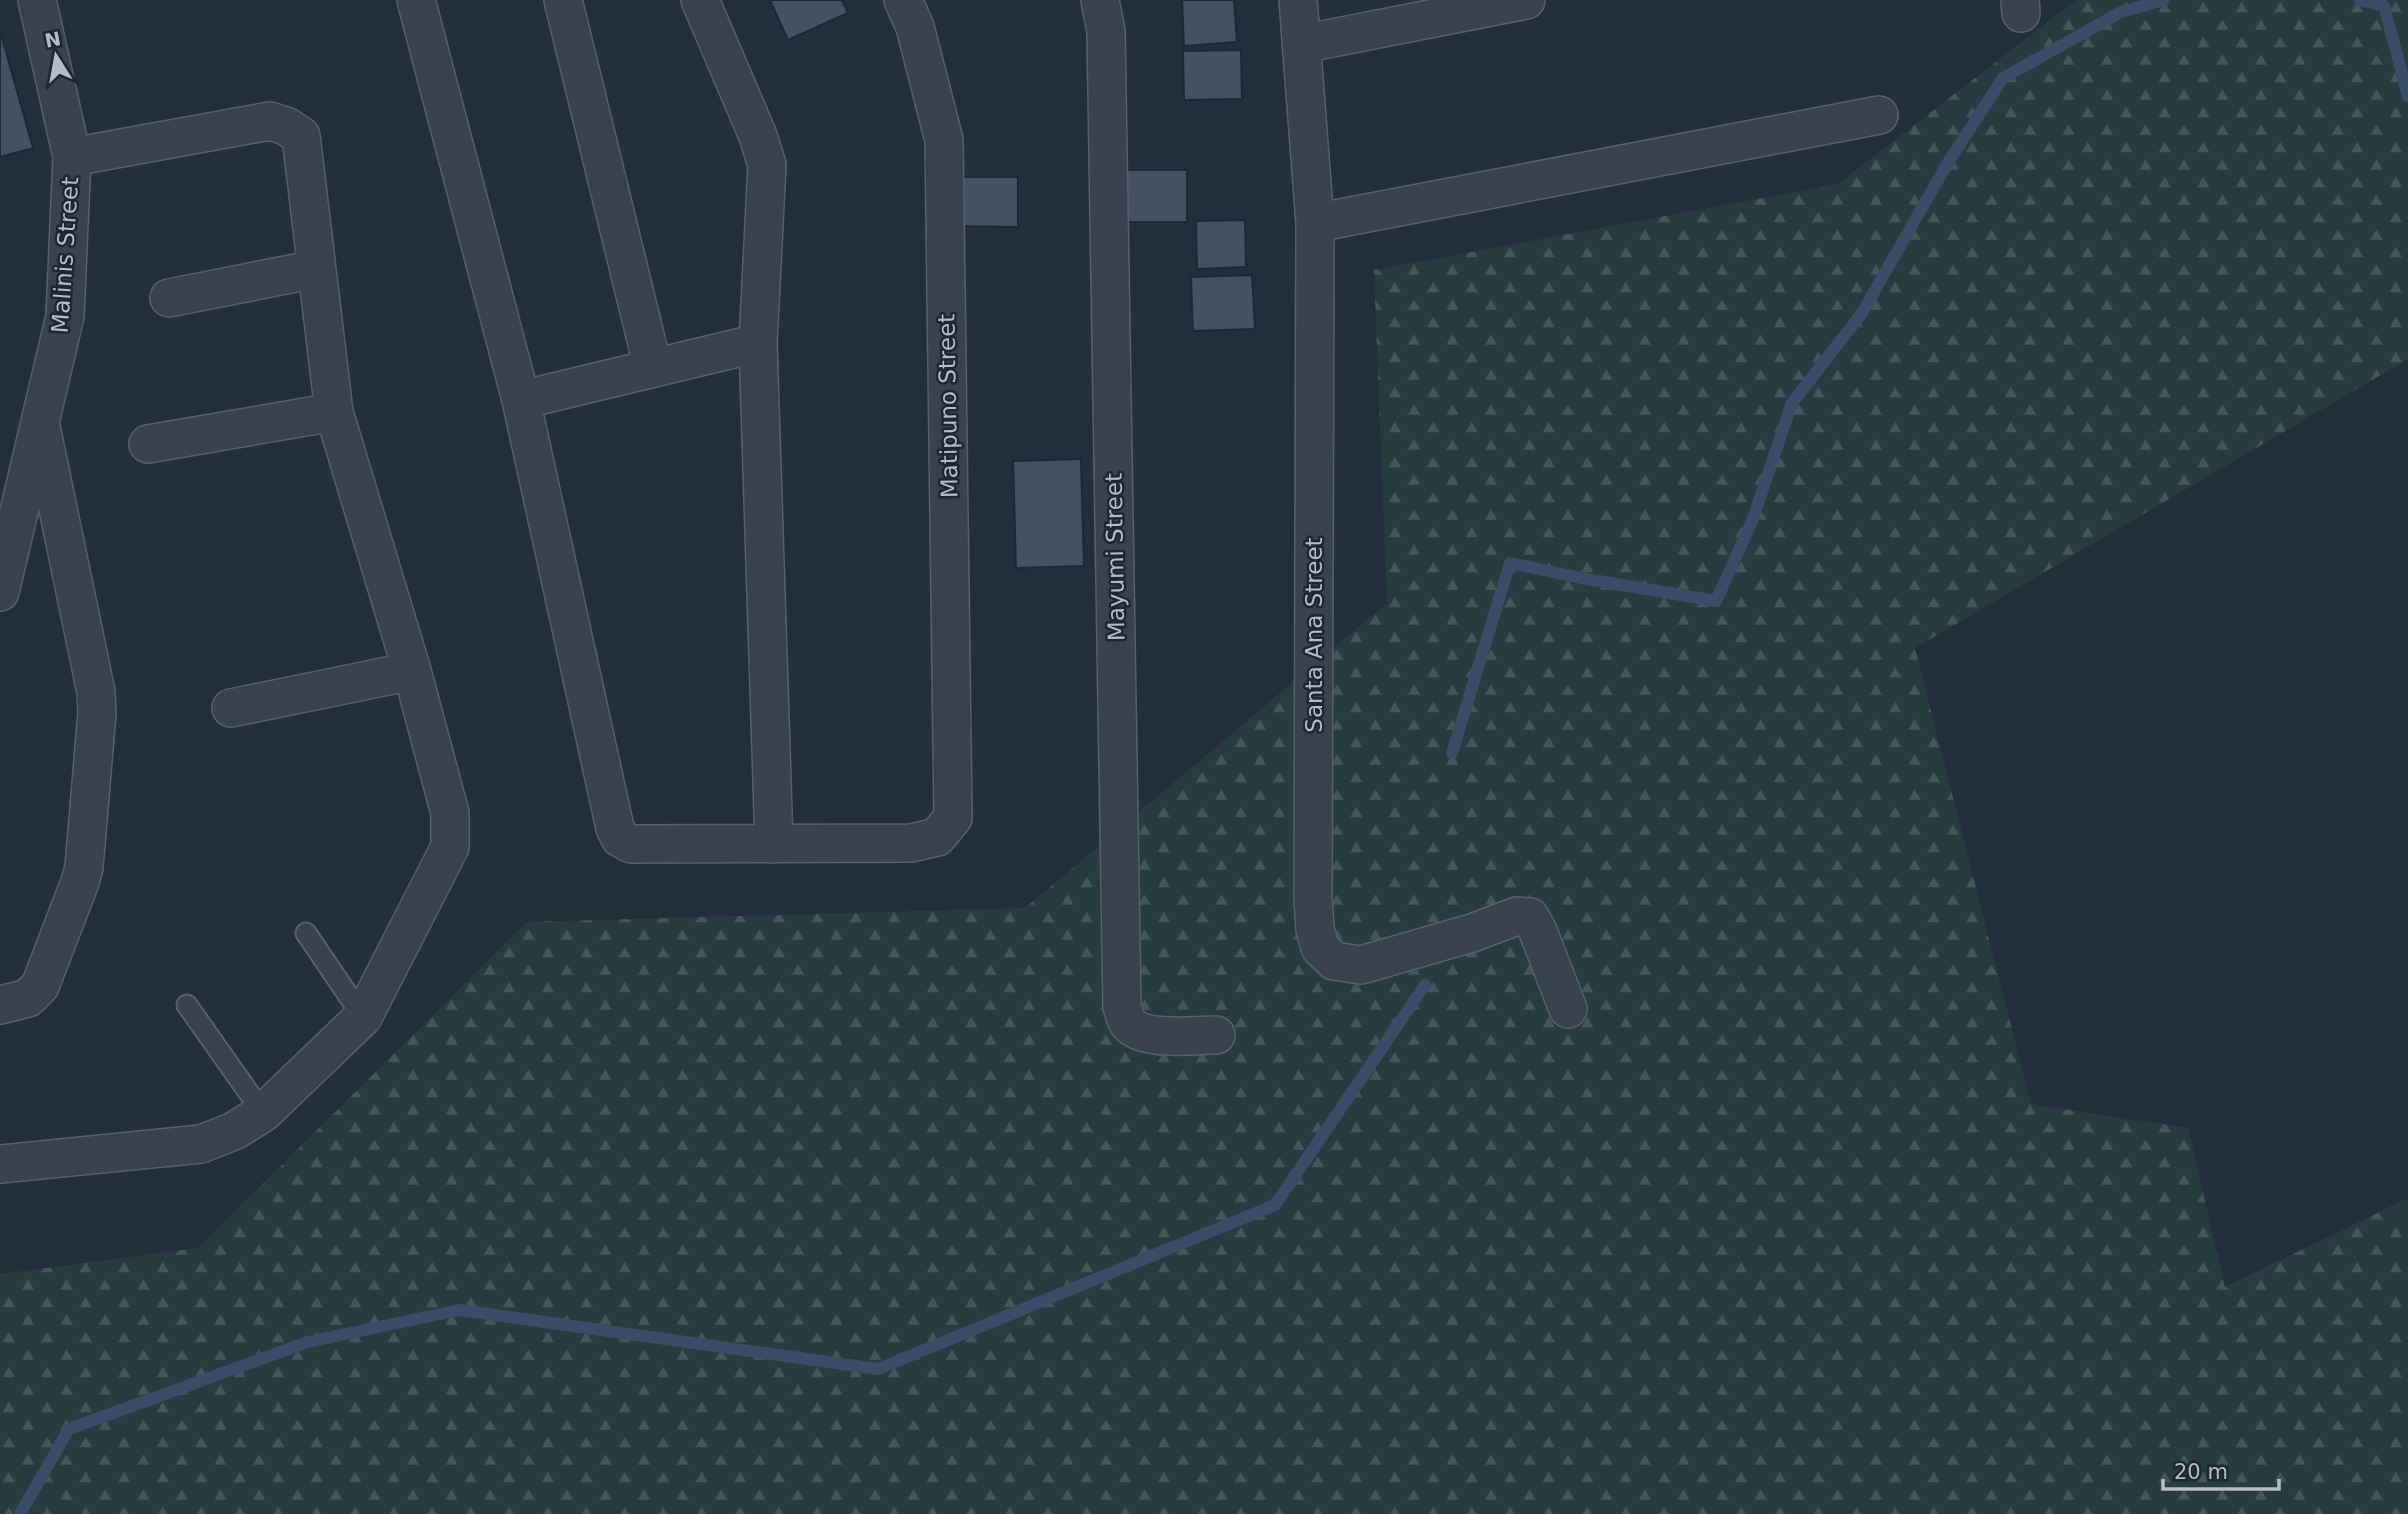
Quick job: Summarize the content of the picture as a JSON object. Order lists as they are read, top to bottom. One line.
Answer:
{"streets":{"street":["Malinis Street","Matipuno Street","Mayumi Street","Santa Ana Street"]},"scale_bar":"20 m","north":"top"}
